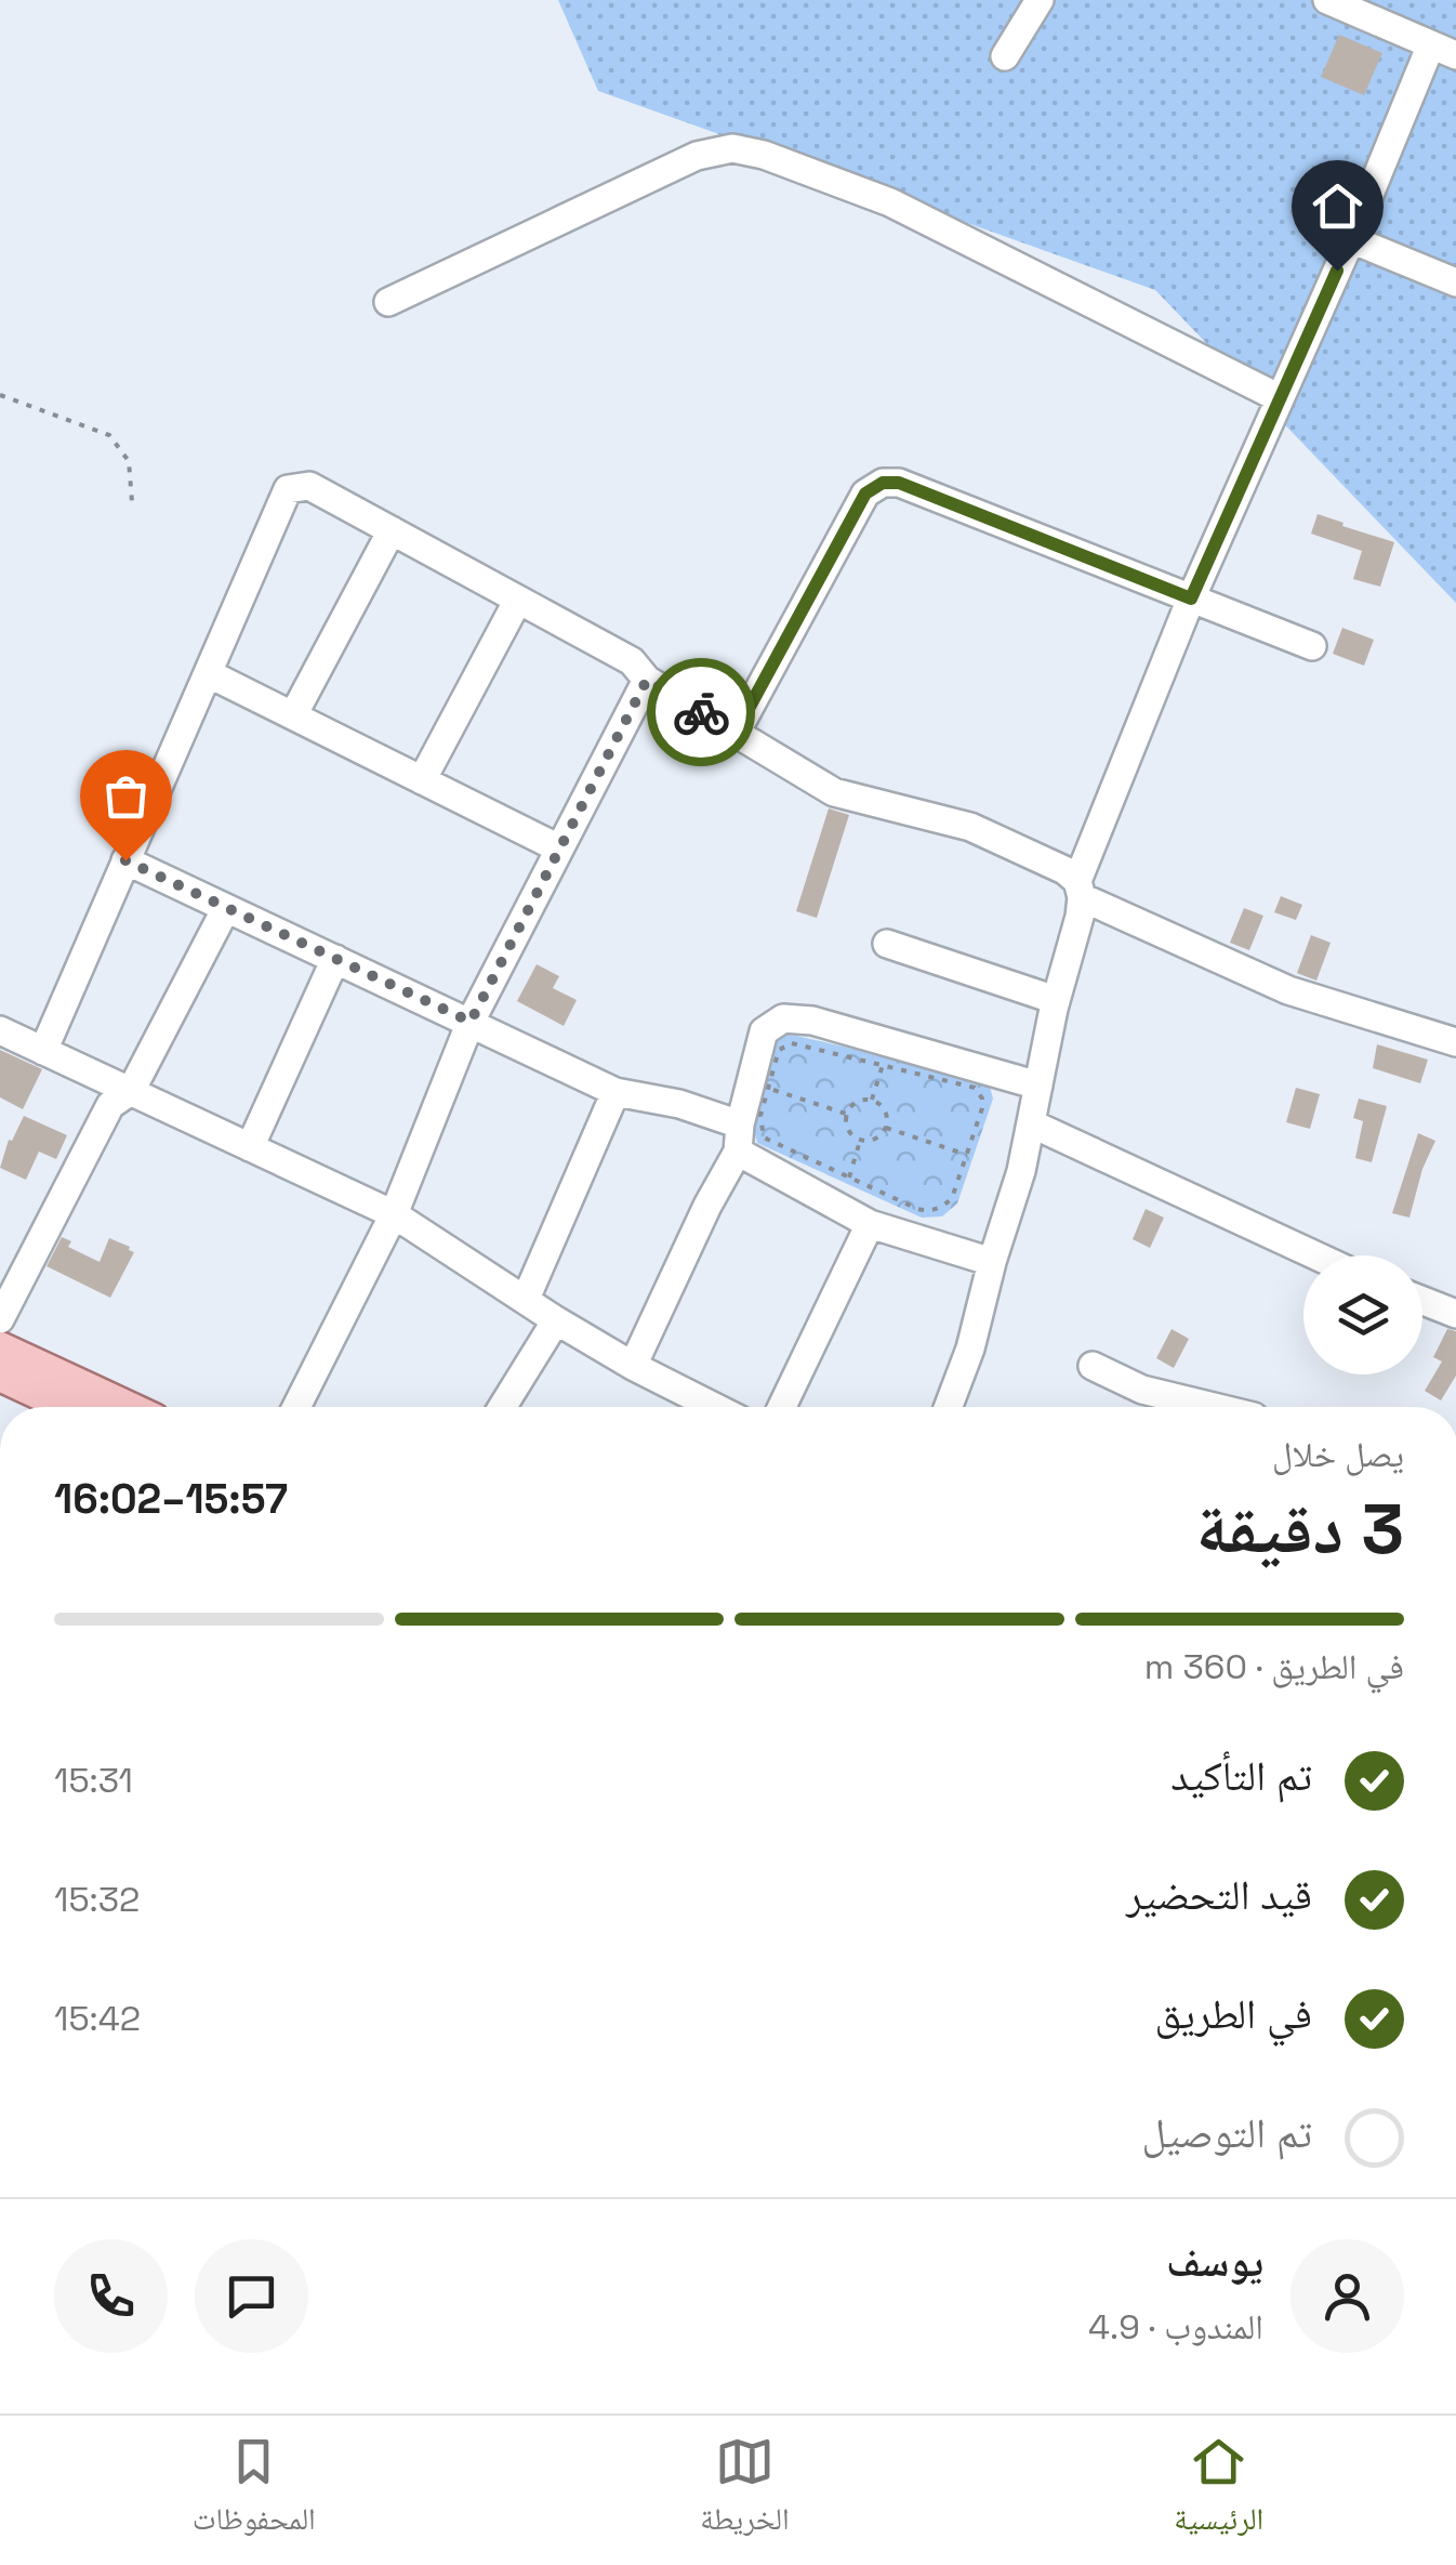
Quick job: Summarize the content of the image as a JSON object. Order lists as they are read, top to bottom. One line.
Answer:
{"page":{"heading":["3 دقيقة","يصل خلال","15:57–16:02"],"panel":["يوسف","المندوب · 4.9"],"bar":"في الطريق · 360 m","list":[["تم التأكيد","15:31"],["قيد التحضير","15:32"],["في الطريق","15:42"],"تم التوصيل"],"tabs":["الرئيسية","الخريطة","المحفوظات"]}}
